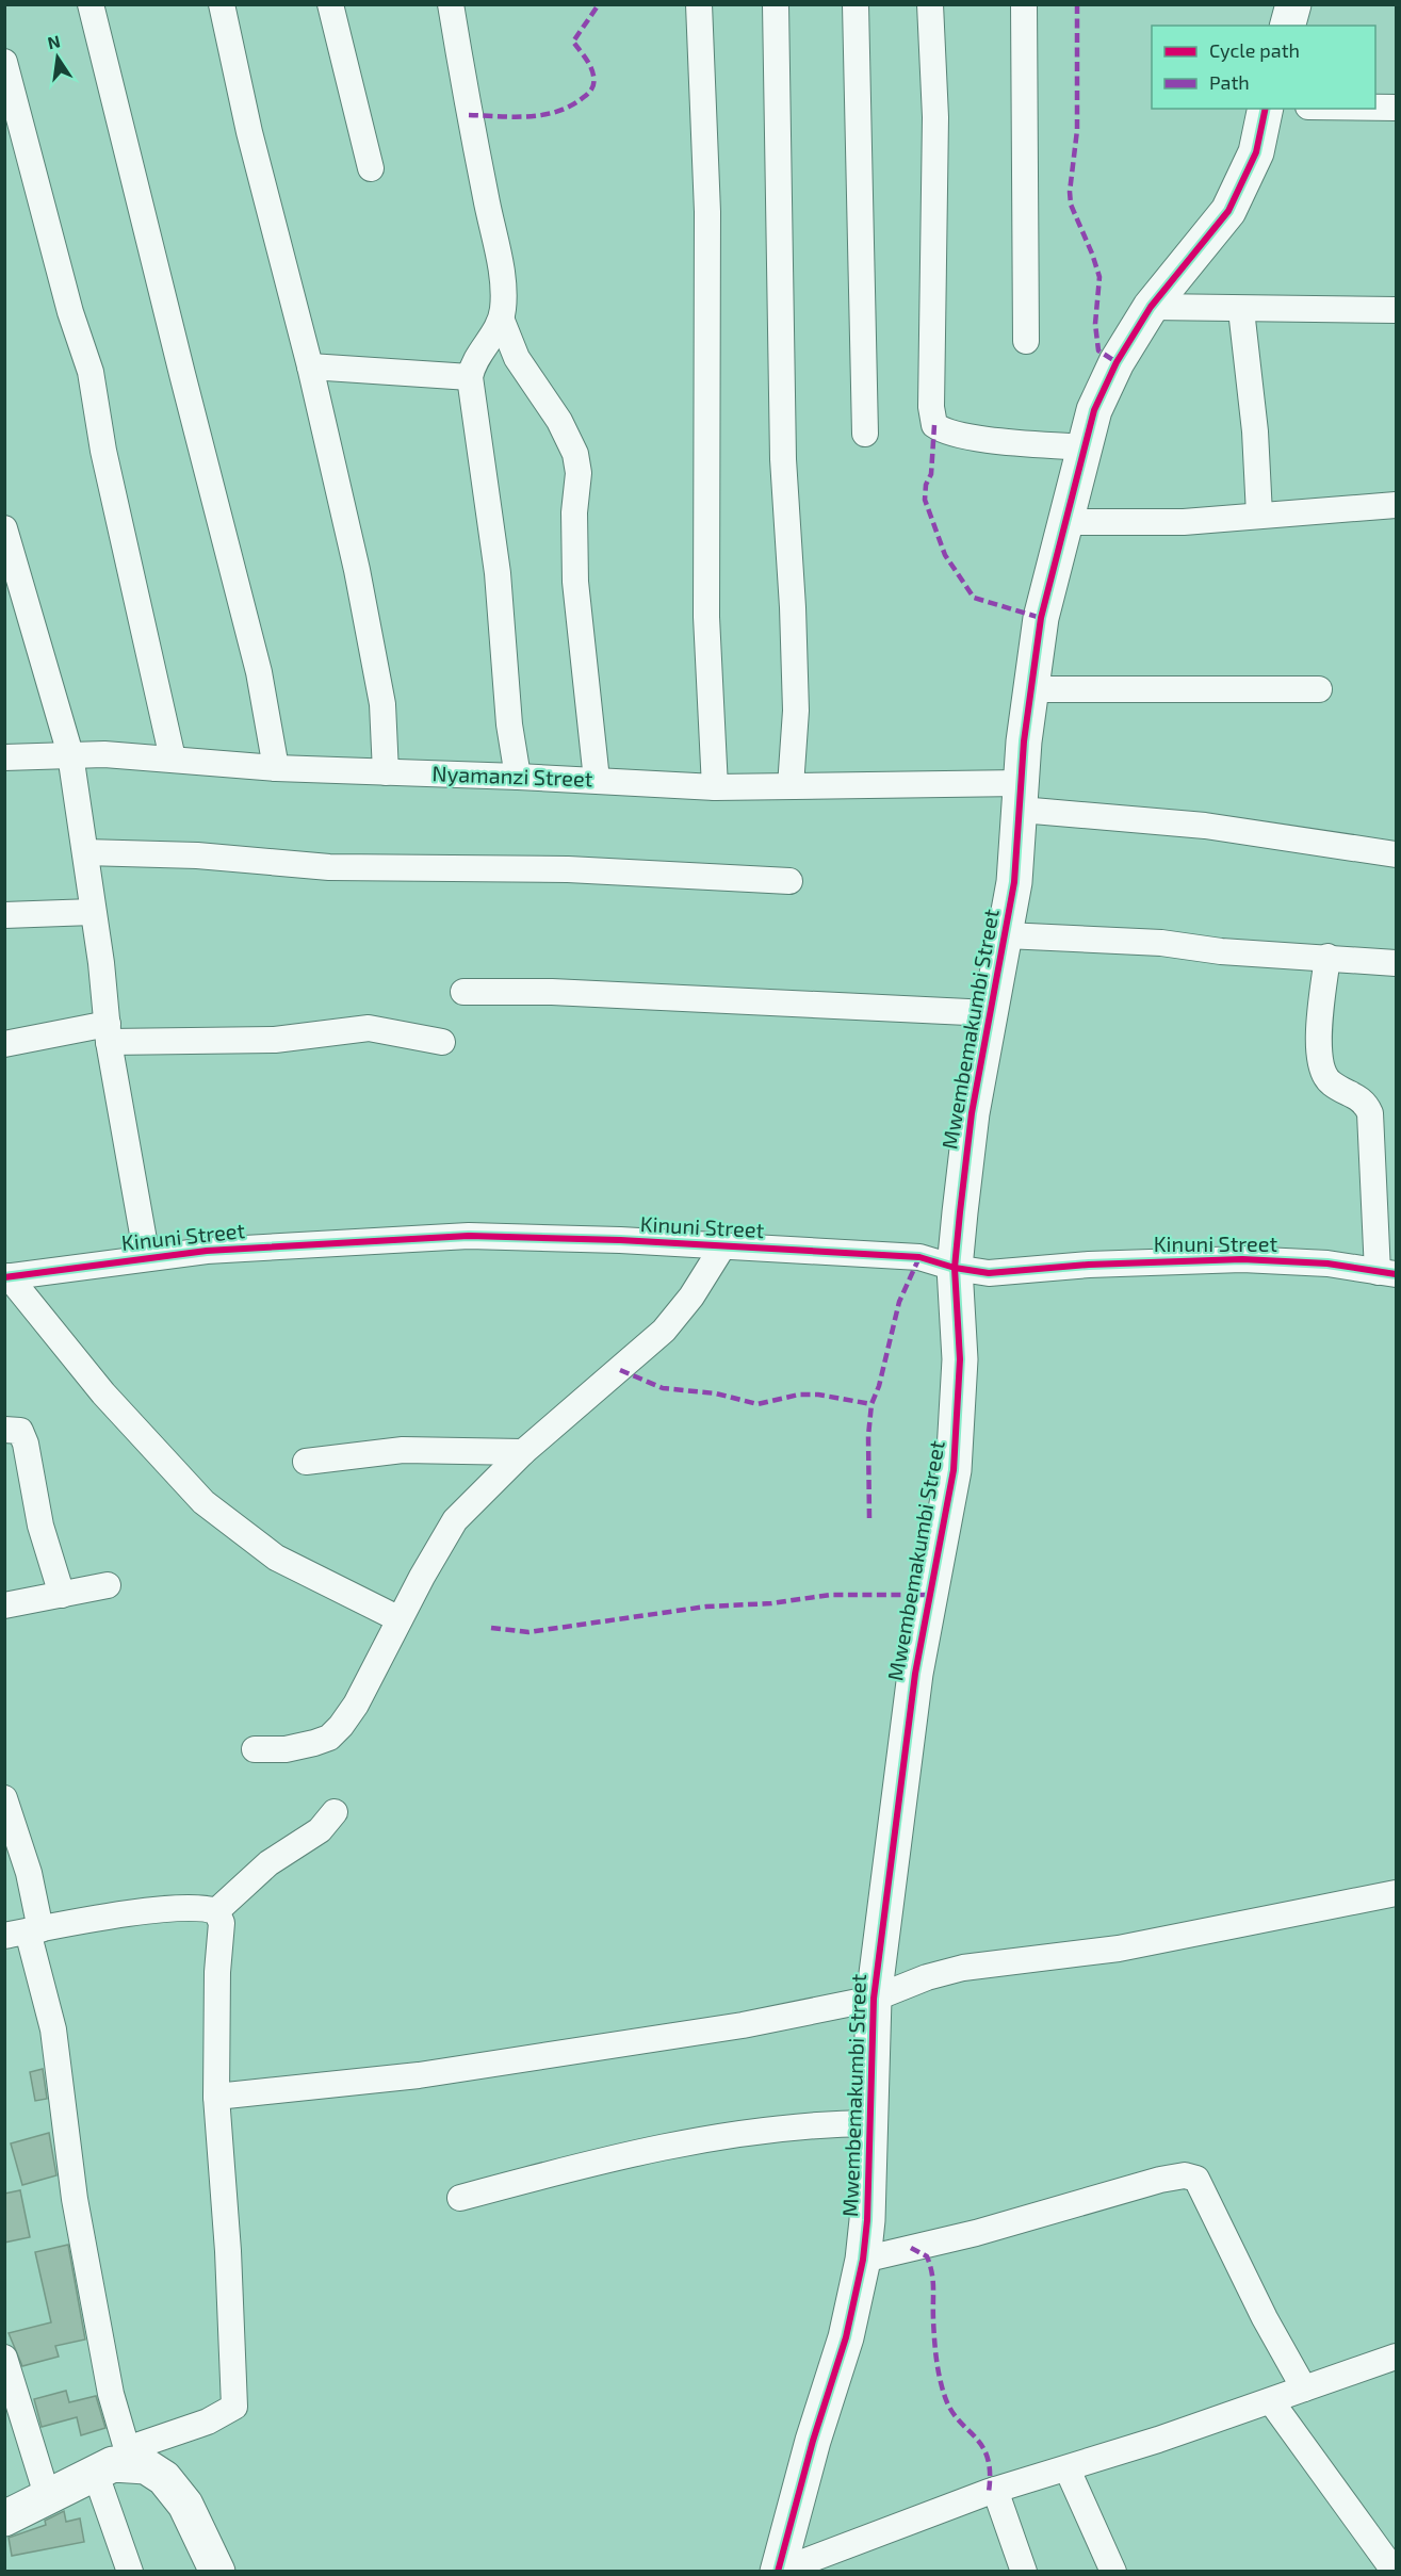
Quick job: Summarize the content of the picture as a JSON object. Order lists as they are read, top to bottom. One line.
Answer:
{"streets":{"street":["Nyamanzi Street","Mwembemakumbi Street","Kinuni Street"]},"crossings":[["Nyamanzi Street","Mwembemakumbi Street"],["Mwembemakumbi Street","Kinuni Street"]],"legend":["Cycle path","Path"],"north":"top"}
